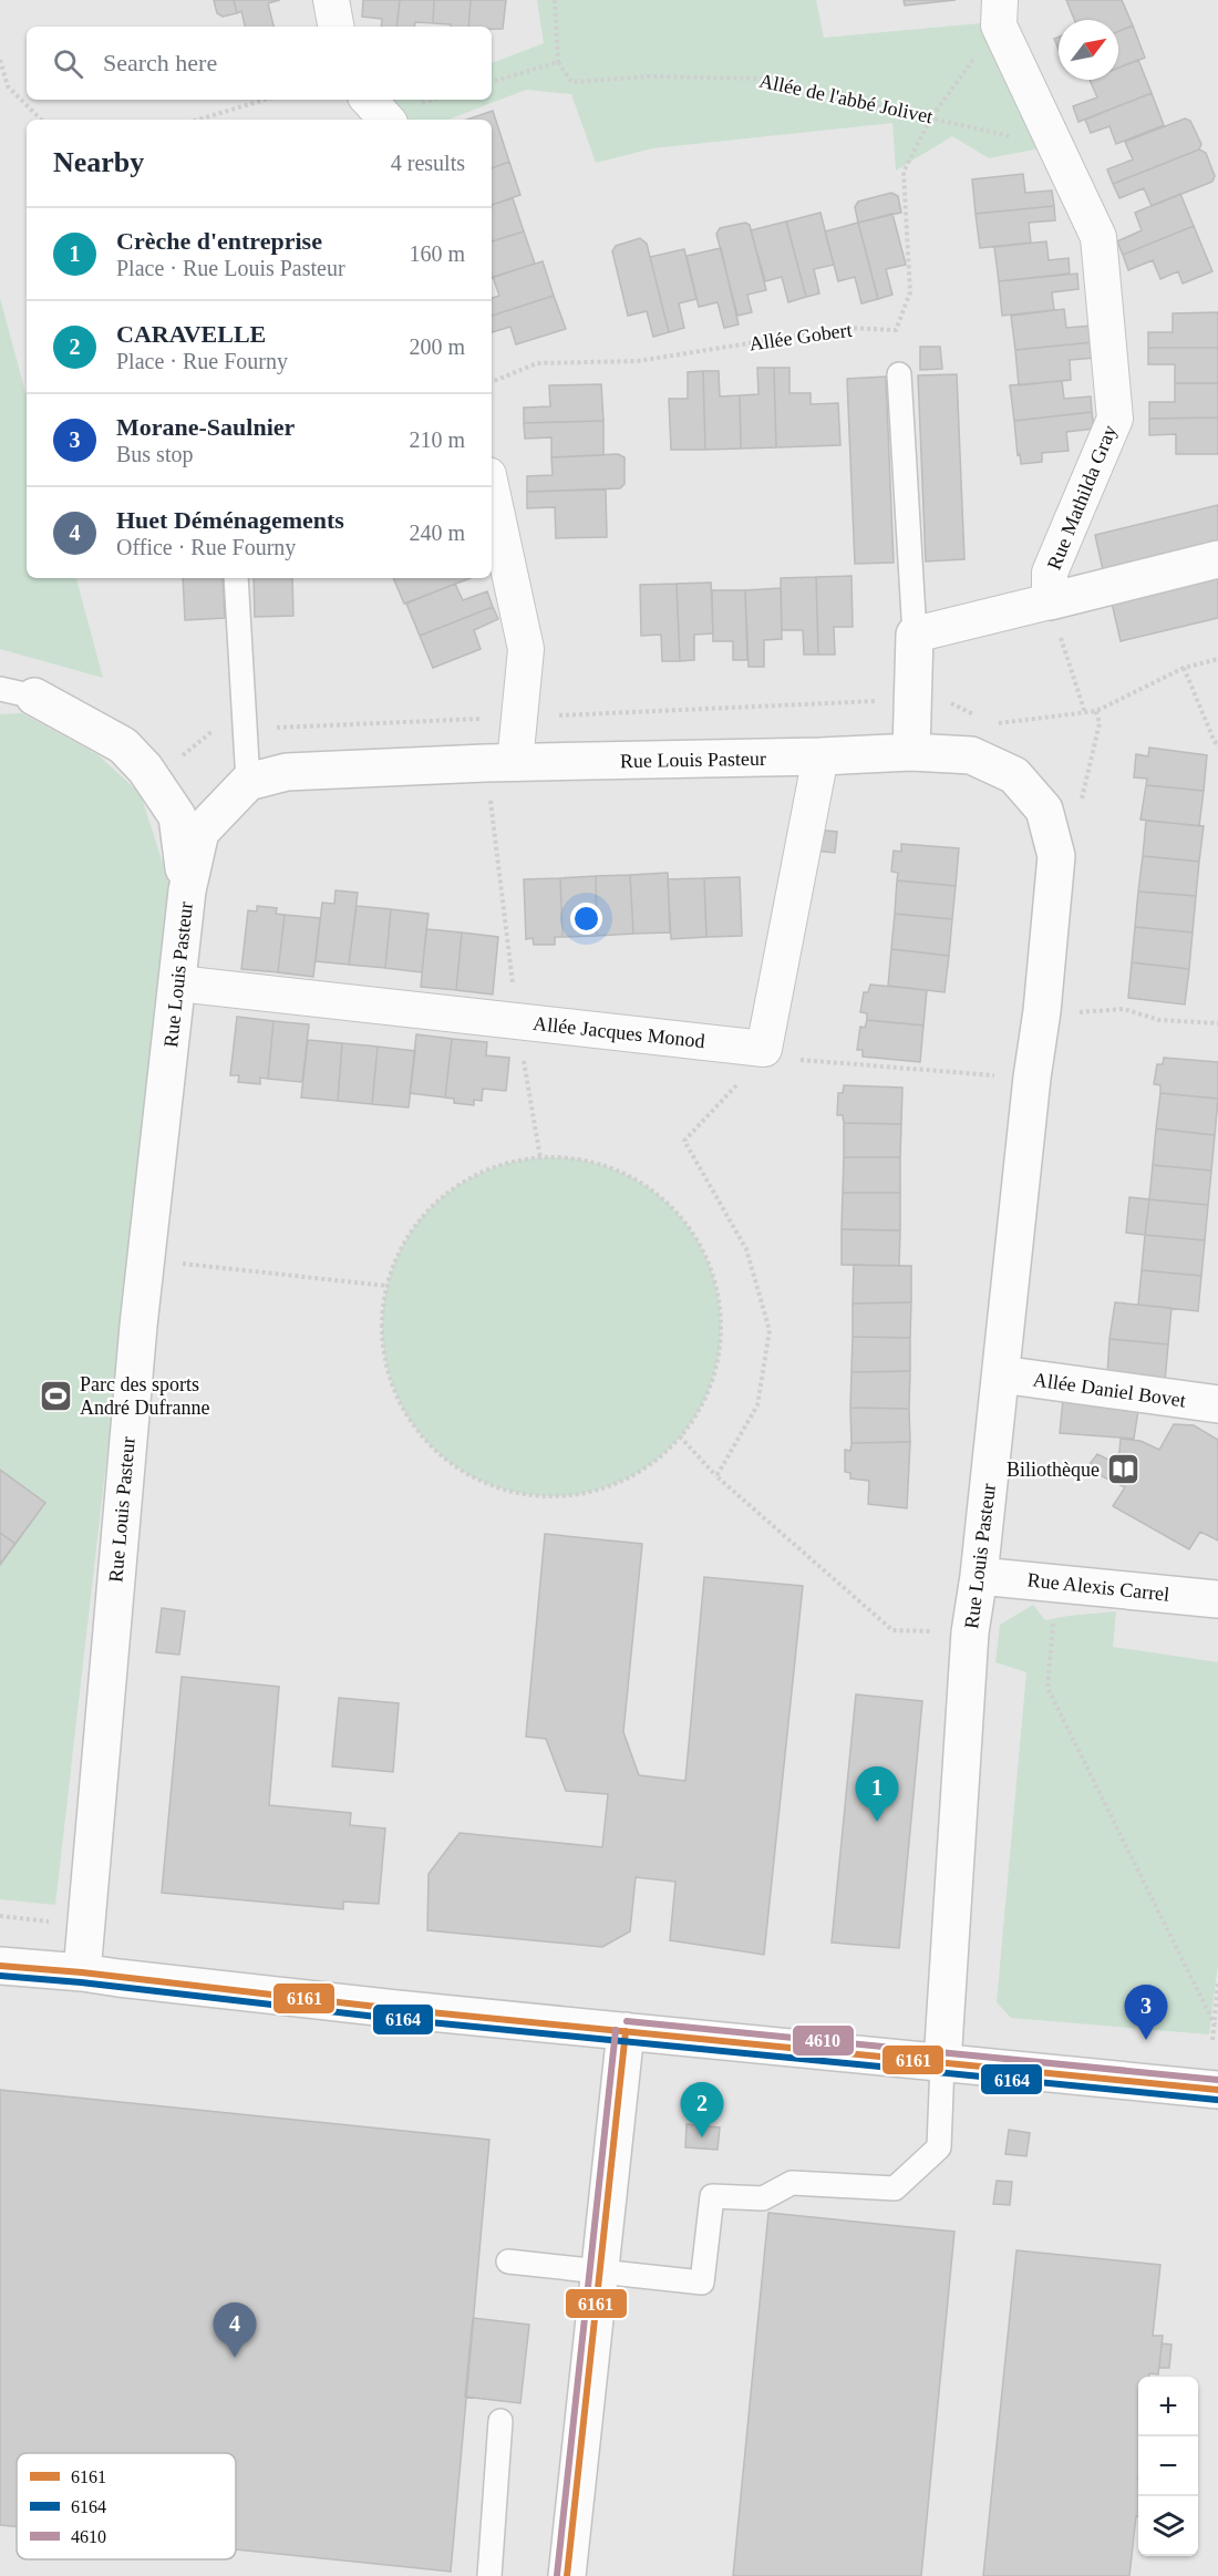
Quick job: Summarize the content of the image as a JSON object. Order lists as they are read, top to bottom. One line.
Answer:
{"streets":{"street":["Rue Mathilda Gray","Rue Louis Pasteur","Allée Jacques Monod","Allée Daniel Bovet","Rue Alexis Carrel"],"path":["Allée de l'abbé Jolivet","Allée Gobert"]},"crossings":[["Allée de l'abbé Jolivet","Allée Gobert"],["Allée de l'abbé Jolivet","Rue Mathilda Gray"],["Rue Louis Pasteur","Allée Jacques Monod"],["Rue Louis Pasteur","Allée Daniel Bovet"],["Rue Louis Pasteur","Rue Alexis Carrel"]],"places":{"sports":["Parc des sports André Dufranne"],"library":["Biliothèque"]},"lines":["transit line 6161","transit line 6164","transit line 4610"],"legend":["6161","6164","4610"],"north":"top right","page":{"search":"Search here","heading":["Nearby","4 results"],"list":[{"mark":"1","name":"Crèche d'entreprise","note":"Place · Rue Louis Pasteur","value":"160 m"},{"mark":"2","name":"CARAVELLE","note":"Place · Rue Fourny","value":"200 m"},{"mark":"3","name":"Morane-Saulnier","note":"Bus stop","value":"210 m"},{"mark":"4","name":"Huet Déménagements","note":"Office · Rue Fourny","value":"240 m"}],"pins":["1","3","2","4"],"map_buttons":["+","−"]}}
